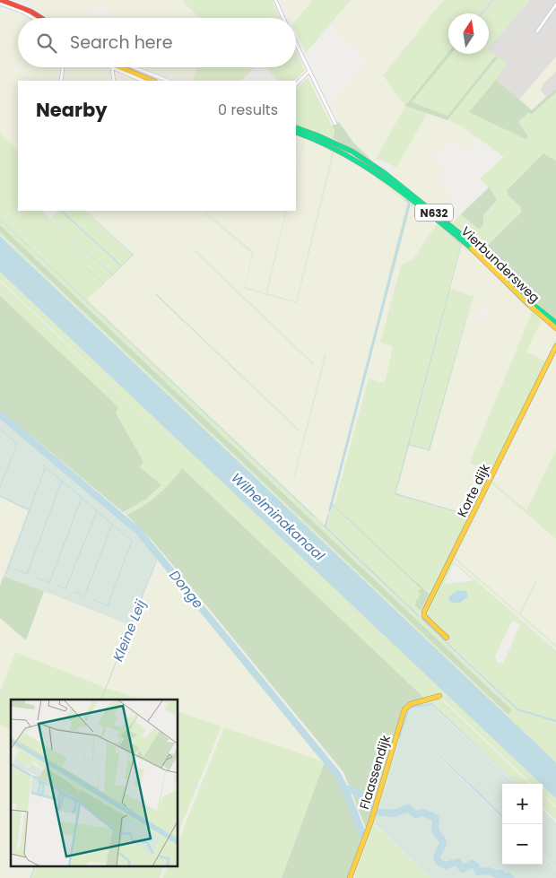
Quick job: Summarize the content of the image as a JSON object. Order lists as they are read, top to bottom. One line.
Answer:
{"streets":{"street":["N632","Vierbundersweg","Korte dijk","Flaassendijk"]},"water":["Wilhelminakanaal","Donge","Kleine Leij"],"north":"top","page":{"search":"Search here","heading":["Nearby","0 results"],"map_buttons":["+","−"]}}
